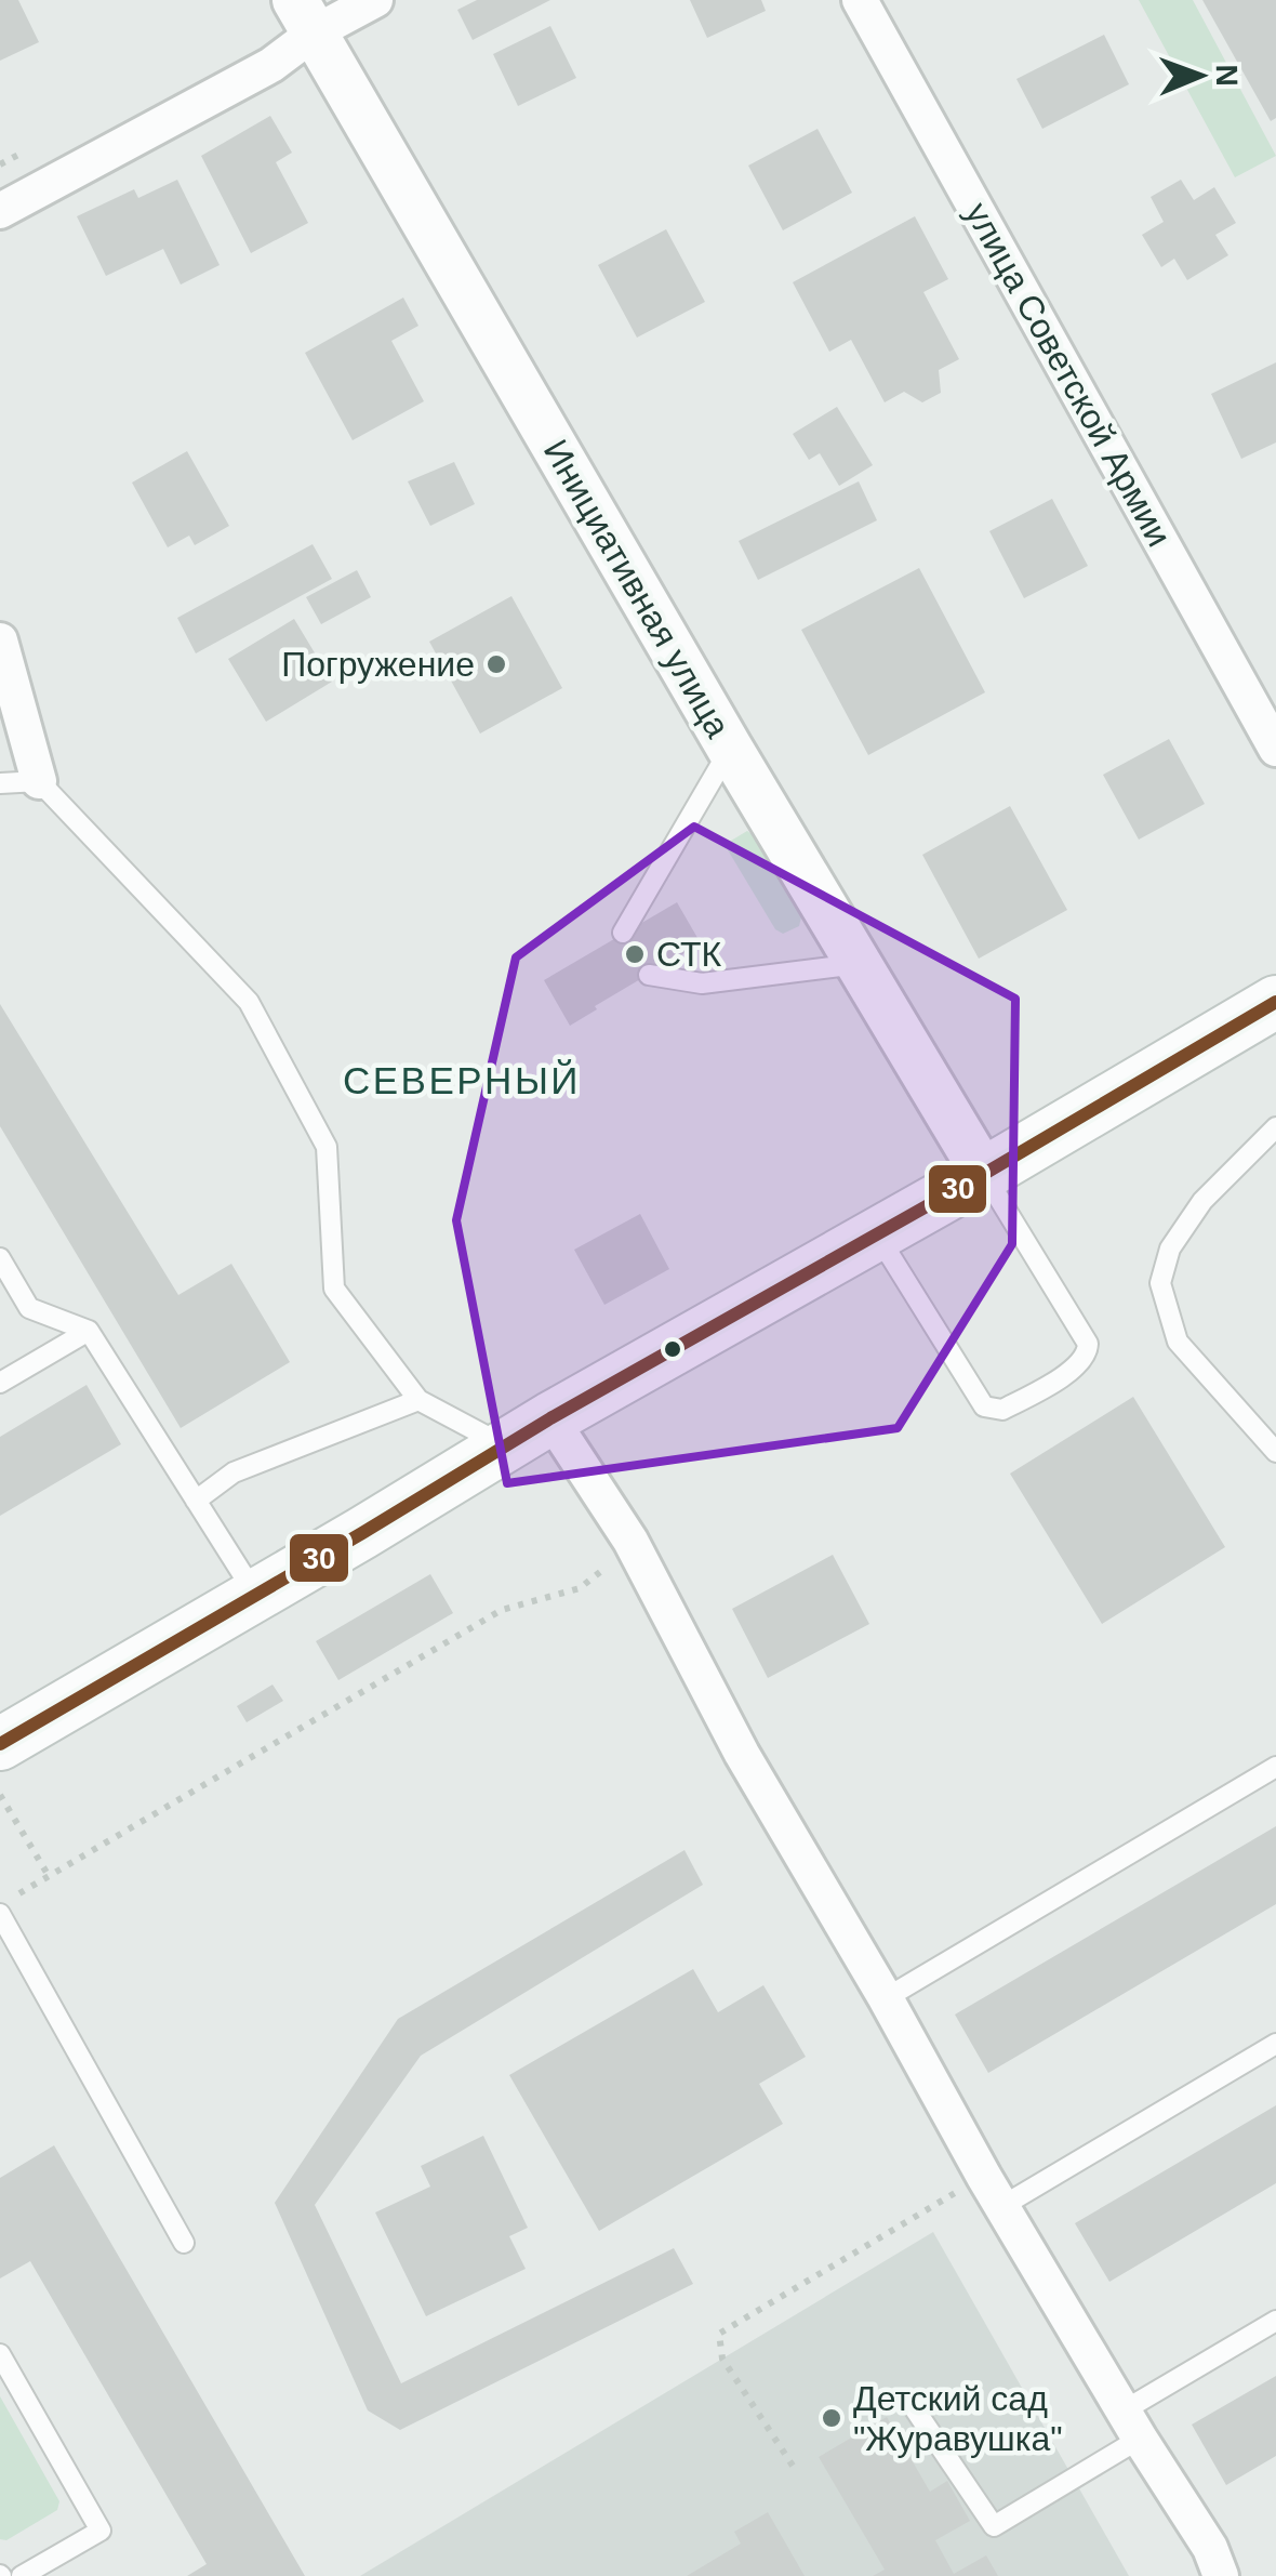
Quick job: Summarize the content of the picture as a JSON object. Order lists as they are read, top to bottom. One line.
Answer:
{"streets":{"street":["улица Советской Армии","Инициативная улица"]},"districts":["СЕВЕРНЫЙ"],"places":["Погружение","СТК","Детский сад \"Журавушка\""],"lines":["transit line 30"],"north":"right"}
